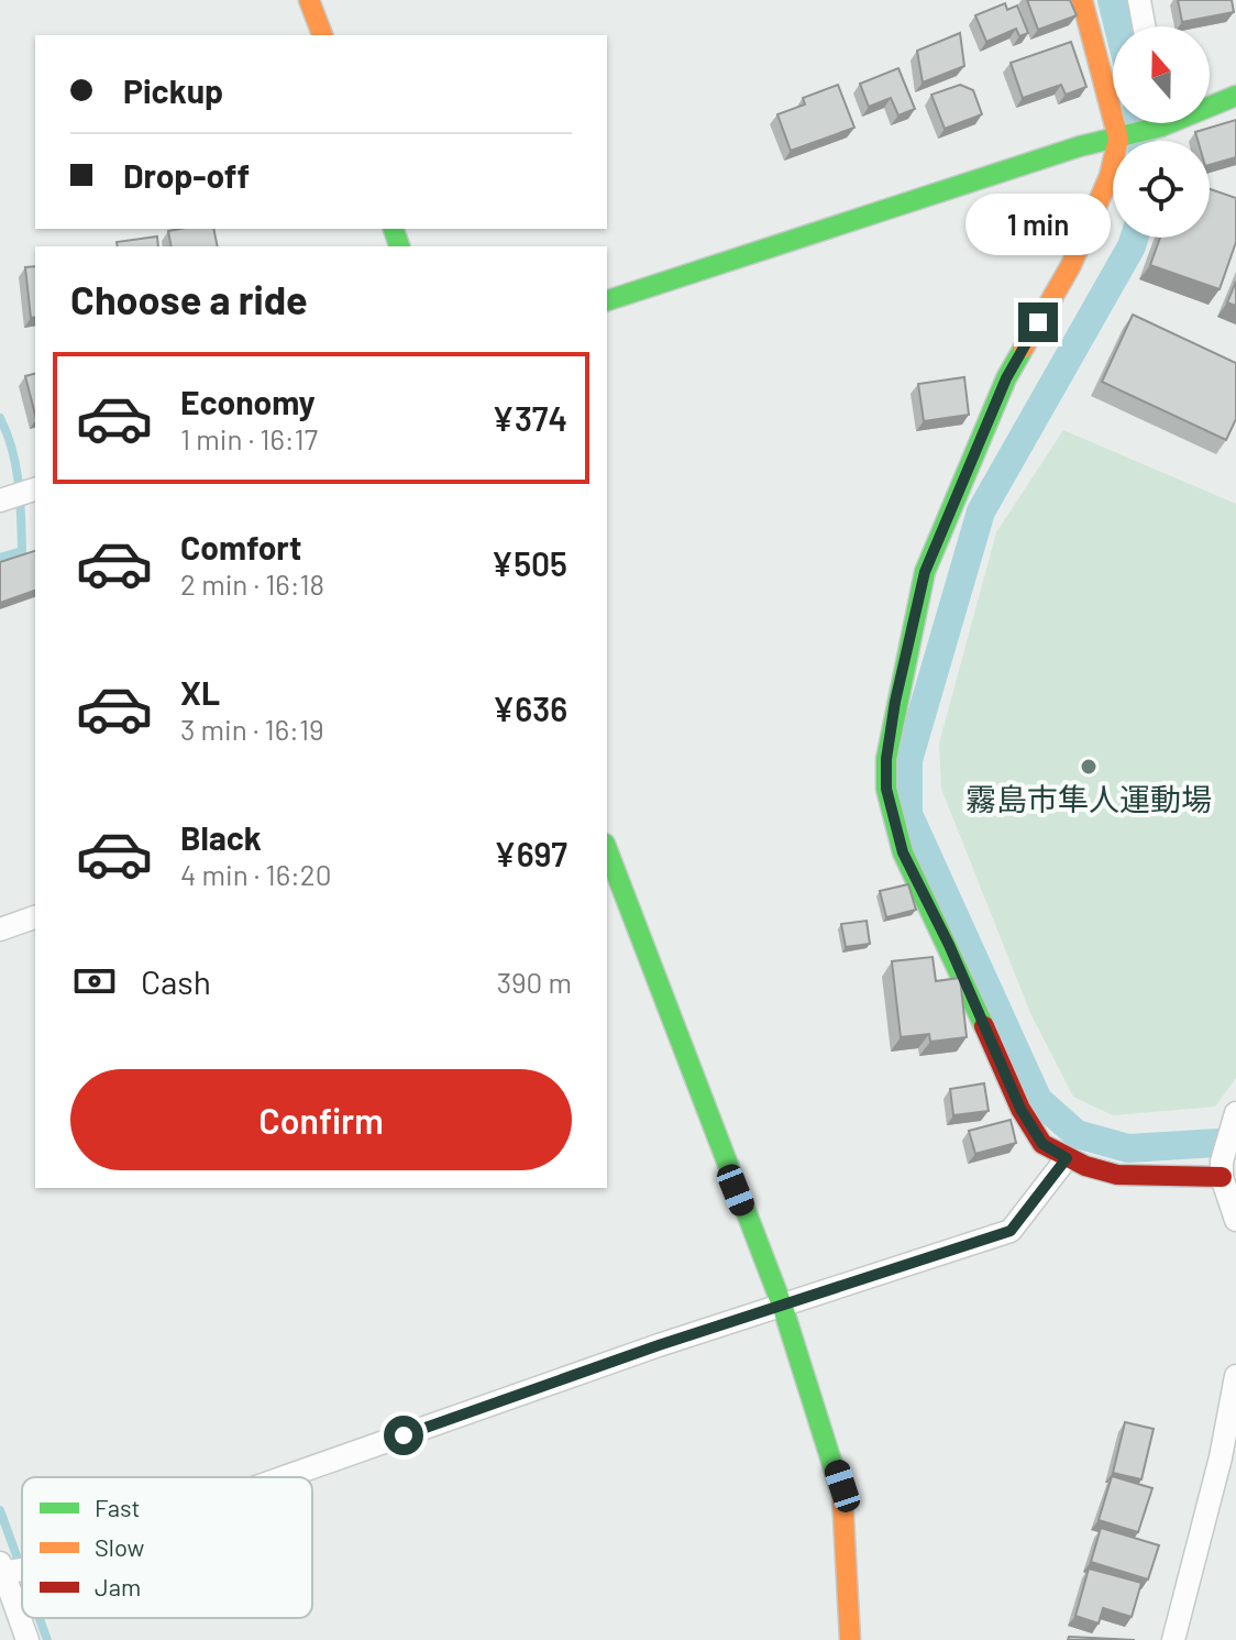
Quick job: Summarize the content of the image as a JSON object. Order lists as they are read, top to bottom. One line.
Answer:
{"places":["霧島市隼人運動場"],"legend":["Fast","Slow","Jam"],"north":"top","page":{"banner":["Pickup","Drop-off"],"bubble":"1 min","heading":"Choose a ride","list":[{"name":"Economy","note":"1 min · 16:17","value":"¥374"},{"name":"Comfort","note":"2 min · 16:18","value":"¥505"},{"name":"XL","note":"3 min · 16:19","value":"¥636"},{"name":"Black","note":"4 min · 16:20","value":"¥697"}],"pay":["Cash","390 m"],"buttons":"Confirm"}}
